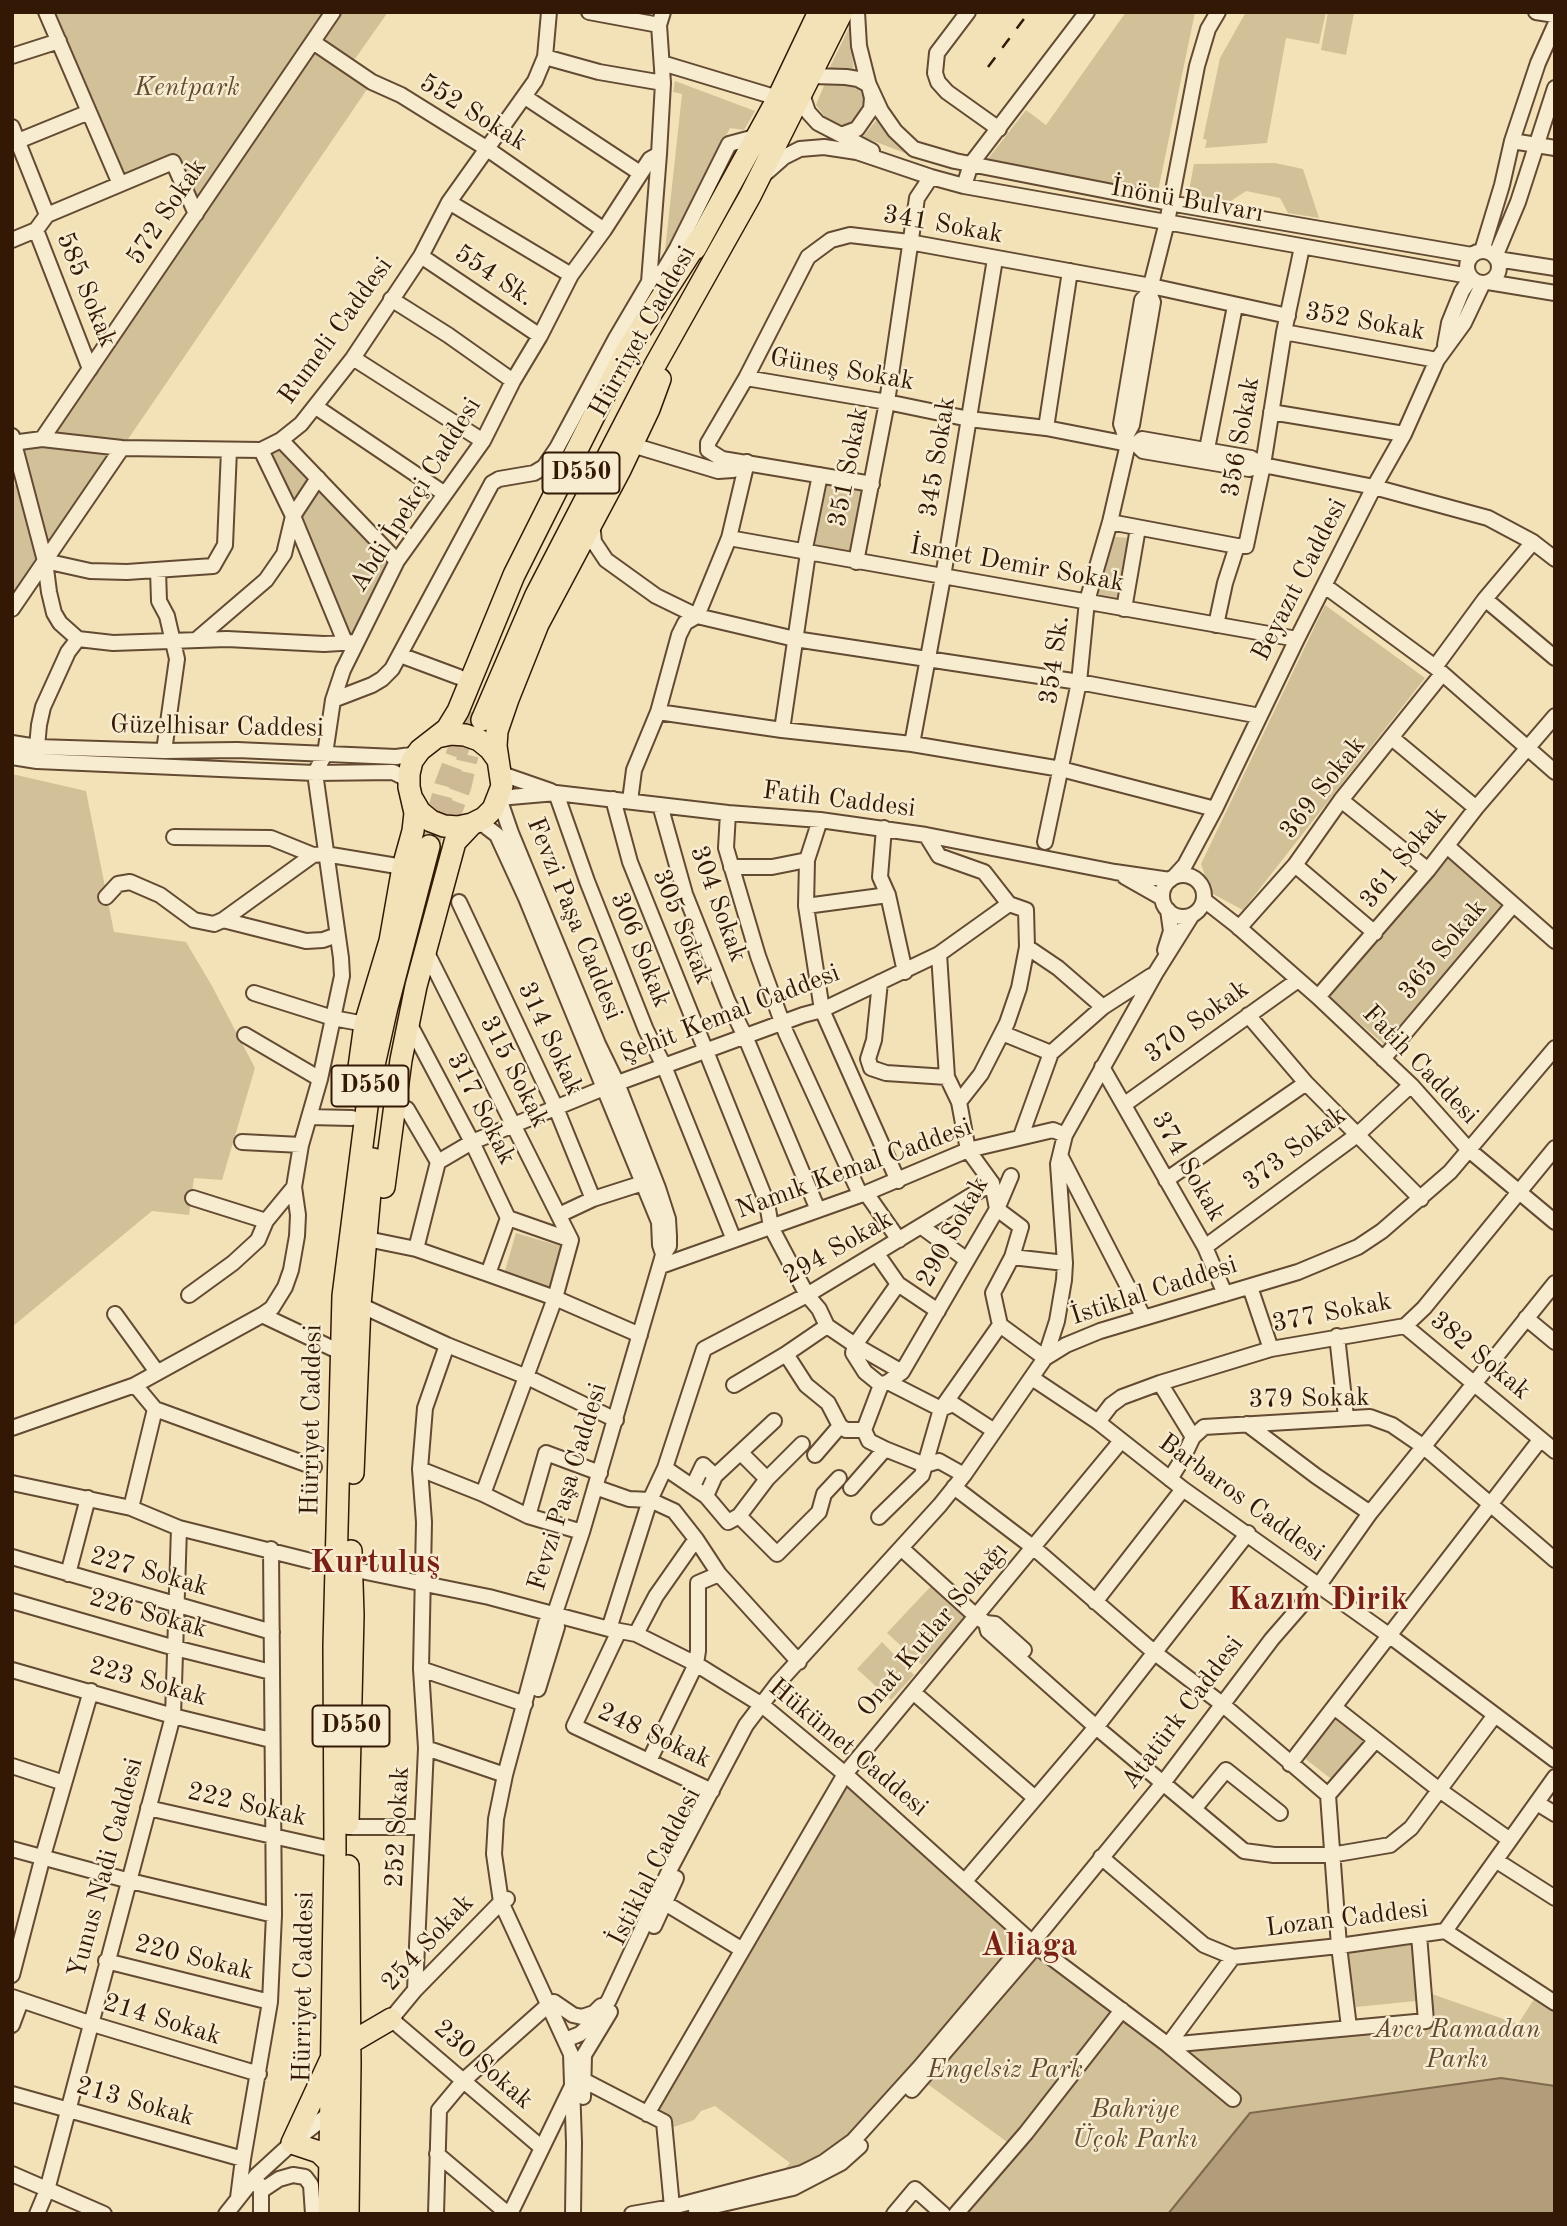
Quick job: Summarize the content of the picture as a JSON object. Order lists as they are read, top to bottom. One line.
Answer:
{"streets":{"highway":["Hürriyet Caddesi","D550"],"street":["552 Sokak","İnönü Bulvarı","572 Sokak","341 Sokak","554 Sk.","585 Sokak","352 Sokak","Rumeli Caddesi","Güneş Sokak","356 Sokak","345 Sokak","351 Sokak","Abdi İpekçi Caddesi","İsmet Demir Sokak","Beyazıt Caddesi","354 Sk.","Güzelhisar Caddesi","369 Sokak","Fatih Caddesi","361 Sokak","304 Sokak","Fevzi Paşa Caddesi","305 Sokak","306 Sokak","365 Sokak","Şehit Kemal Caddesi","370 Sokak","314 Sokak","315 Sokak","317 Sokak","373 Sokak","374 Sokak","Namık Kemal Caddesi","290 Sokak","294 Sokak","İstiklal Caddesi","377 Sokak","382 Sokak","379 Sokak","Barbaros Caddesi","227 Sokak","226 Sokak","Onat Kutlar Sokağı","223 Sokak","Atatürk Caddesi","248 Sokak","Hükümet Caddesi","222 Sokak","252 Sokak","Yunus Nadi Caddesi","Lozan Caddesi","254 Sokak","220 Sokak","214 Sokak","230 Sokak","213 Sokak"]},"crossings":[["552 Sokak","572 Sokak"],["552 Sokak","Rumeli Caddesi"],["552 Sokak","Abdi İpekçi Caddesi"],["İnönü Bulvarı","356 Sokak"],["İnönü Bulvarı","351 Sokak"],["İnönü Bulvarı","Beyazıt Caddesi"],["İnönü Bulvarı","354 Sk."],["572 Sokak","585 Sokak"],["572 Sokak","Rumeli Caddesi"],["341 Sokak","Güneş Sokak"],["341 Sokak","356 Sokak"],["341 Sokak","345 Sokak"],["341 Sokak","351 Sokak"],["341 Sokak","354 Sk."],["554 Sk.","Rumeli Caddesi"],["554 Sk.","Abdi İpekçi Caddesi"],["352 Sokak","356 Sokak"],["352 Sokak","Beyazıt Caddesi"],["Hürriyet Caddesi","222 Sokak"],["Güneş Sokak","356 Sokak"],["Güneş Sokak","345 Sokak"],["Güneş Sokak","351 Sokak"],["Güneş Sokak","Beyazıt Caddesi"],["Güneş Sokak","354 Sk."],["Güneş Sokak","369 Sokak"],["356 Sokak","İsmet Demir Sokak"],["345 Sokak","İsmet Demir Sokak"],["351 Sokak","İsmet Demir Sokak"],["Abdi İpekçi Caddesi","Güzelhisar Caddesi"],["İsmet Demir Sokak","Beyazıt Caddesi"],["İsmet Demir Sokak","354 Sk."],["Güzelhisar Caddesi","Fatih Caddesi"],["Güzelhisar Caddesi","Fevzi Paşa Caddesi"],["369 Sokak","Fatih Caddesi"],["Fatih Caddesi","361 Sokak"],["Fatih Caddesi","304 Sokak"],["Fatih Caddesi","Fevzi Paşa Caddesi"],["Fatih Caddesi","305 Sokak"],["Fatih Caddesi","306 Sokak"],["Fatih Caddesi","365 Sokak"],["Fatih Caddesi","370 Sokak"],["Fatih Caddesi","373 Sokak"],["Fatih Caddesi","İstiklal Caddesi"],["Fatih Caddesi","377 Sokak"],["304 Sokak","Şehit Kemal Caddesi"],["304 Sokak","Namık Kemal Caddesi"],["Fevzi Paşa Caddesi","Şehit Kemal Caddesi"],["Fevzi Paşa Caddesi","Namık Kemal Caddesi"],["Fevzi Paşa Caddesi","İstiklal Caddesi"],["Fevzi Paşa Caddesi","Hükümet Caddesi"],["Fevzi Paşa Caddesi","254 Sokak"],["305 Sokak","Şehit Kemal Caddesi"],["305 Sokak","Namık Kemal Caddesi"],["305 Sokak","294 Sokak"],["306 Sokak","Şehit Kemal Caddesi"],["306 Sokak","Namık Kemal Caddesi"],["Şehit Kemal Caddesi","314 Sokak"],["Şehit Kemal Caddesi","315 Sokak"],["Şehit Kemal Caddesi","317 Sokak"],["370 Sokak","374 Sokak"],["373 Sokak","374 Sokak"],["374 Sokak","İstiklal Caddesi"],["İstiklal Caddesi","Barbaros Caddesi"],["İstiklal Caddesi","248 Sokak"],["İstiklal Caddesi","Hükümet Caddesi"],["377 Sokak","382 Sokak"],["377 Sokak","Barbaros Caddesi"],["382 Sokak","Atatürk Caddesi"],["379 Sokak","Atatürk Caddesi"],["Barbaros Caddesi","Onat Kutlar Sokağı"],["Barbaros Caddesi","Atatürk Caddesi"],["227 Sokak","Yunus Nadi Caddesi"],["226 Sokak","Yunus Nadi Caddesi"],["Onat Kutlar Sokağı","Hükümet Caddesi"],["223 Sokak","Yunus Nadi Caddesi"],["Atatürk Caddesi","Hükümet Caddesi"],["Atatürk Caddesi","Lozan Caddesi"],["248 Sokak","Hükümet Caddesi"],["Hükümet Caddesi","252 Sokak"],["222 Sokak","Yunus Nadi Caddesi"],["252 Sokak","254 Sokak"],["Yunus Nadi Caddesi","220 Sokak"],["Yunus Nadi Caddesi","214 Sokak"],["Yunus Nadi Caddesi","213 Sokak"],["254 Sokak","230 Sokak"]],"districts":["Kurtuluş","Kazım Dirik","Aliaga"],"parks":["Kentpark","Avcı Ramadan Parkı","Engelsiz Park","Bahriye Üçok Parkı"]}
